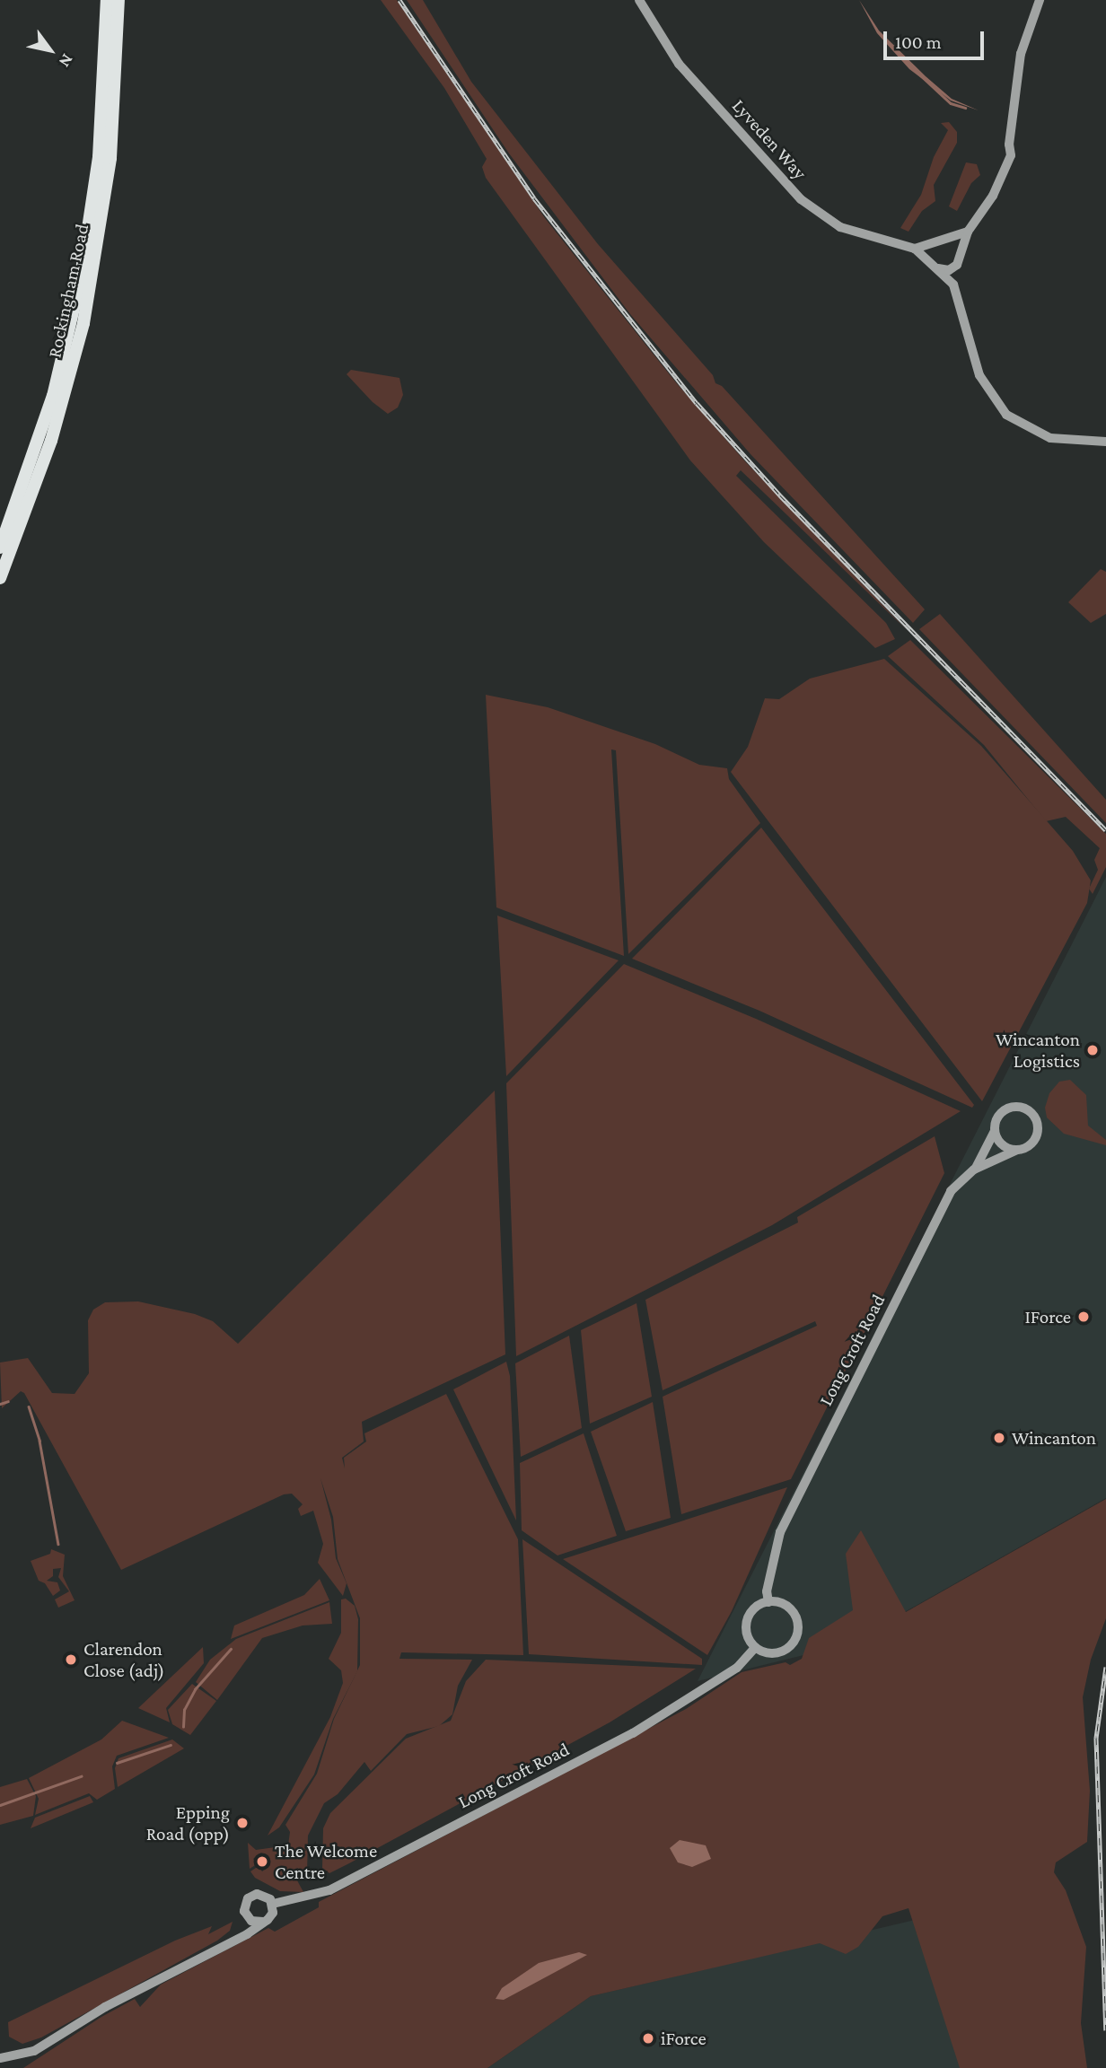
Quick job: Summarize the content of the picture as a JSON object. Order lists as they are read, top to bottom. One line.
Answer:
{"streets":{"highway":["Rockingham Road"],"street":["Lyveden Way","Long Croft Road"]},"places":["Wincanton Logistics","IForce","Wincanton","Clarendon Close (adj)","Epping Road (opp)","The Welcome Centre","iForce"],"scale_bar":"100 m","north":"bottom right"}
